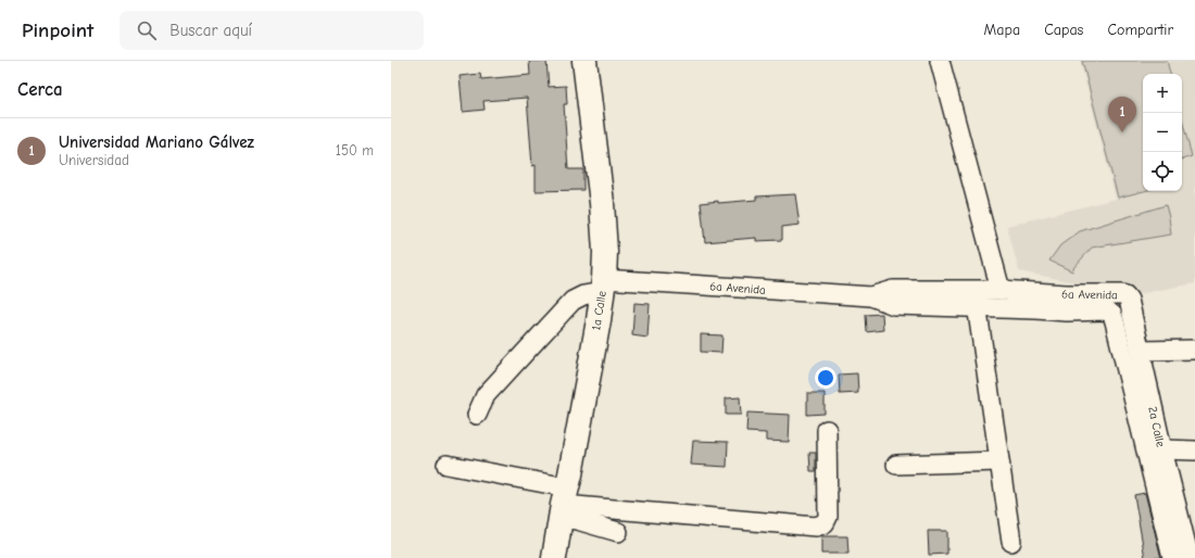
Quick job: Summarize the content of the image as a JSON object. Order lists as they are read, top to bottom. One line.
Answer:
{"streets":{"main road":["1a Calle"],"street":["6a Avenida","2a Calle"]},"crossings":[["6a Avenida","1a Calle"],["6a Avenida","2a Calle"]],"page":{"header":"Pinpoint","search":"Buscar aquí","nav":["Mapa","Capas","Compartir"],"heading":"Cerca","map_buttons":["+","−"],"pins":"1","list":[{"mark":"1","name":"Universidad Mariano Gálvez","note":"Universidad","value":"150 m"}]}}
